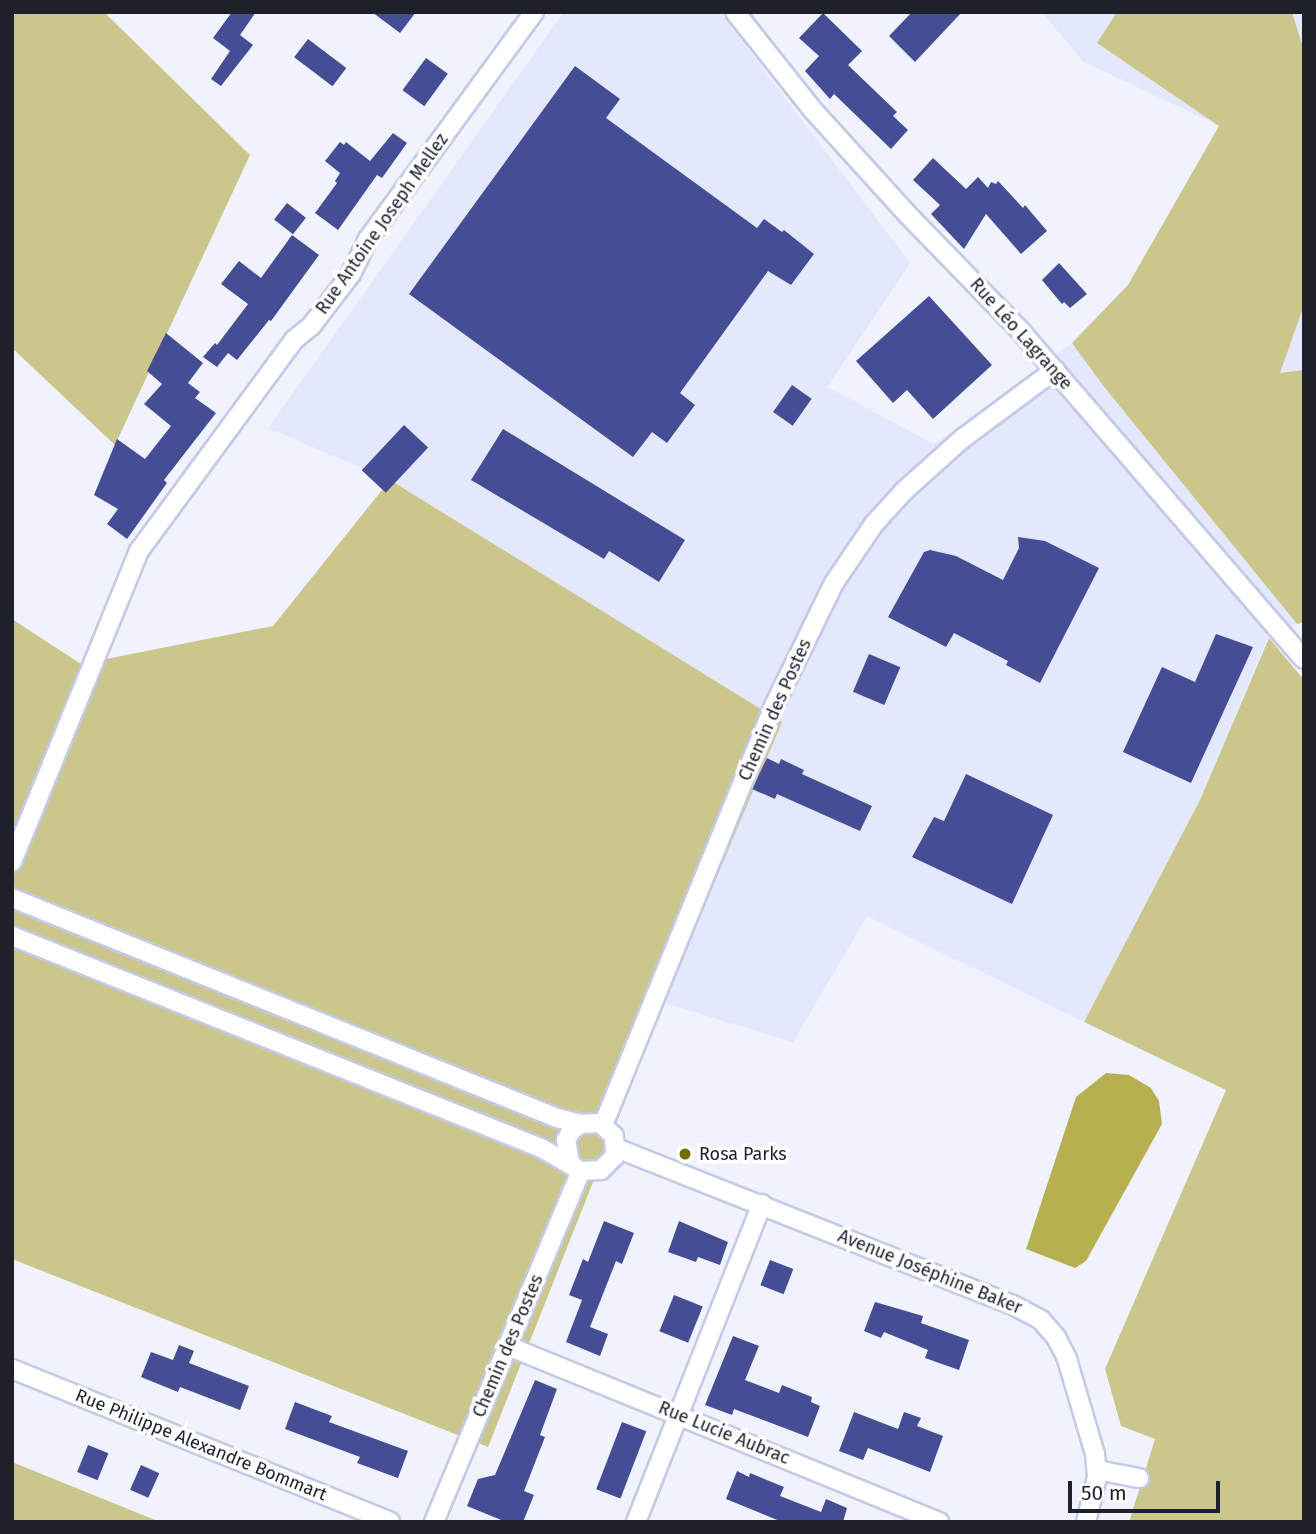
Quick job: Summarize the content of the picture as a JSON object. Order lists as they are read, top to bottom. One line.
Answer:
{"streets":{"street":["Rue Antoine Joseph Mellez","Rue Léo Lagrange","Chemin des Postes","Avenue Joséphine Baker","Rue Lucie Aubrac","Rue Philippe Alexandre Bommart"]},"crossings":[["Rue Léo Lagrange","Chemin des Postes"],["Chemin des Postes","Avenue Joséphine Baker"],["Chemin des Postes","Rue Lucie Aubrac"]],"places":["Rosa Parks"],"scale_bar":"50 m"}
